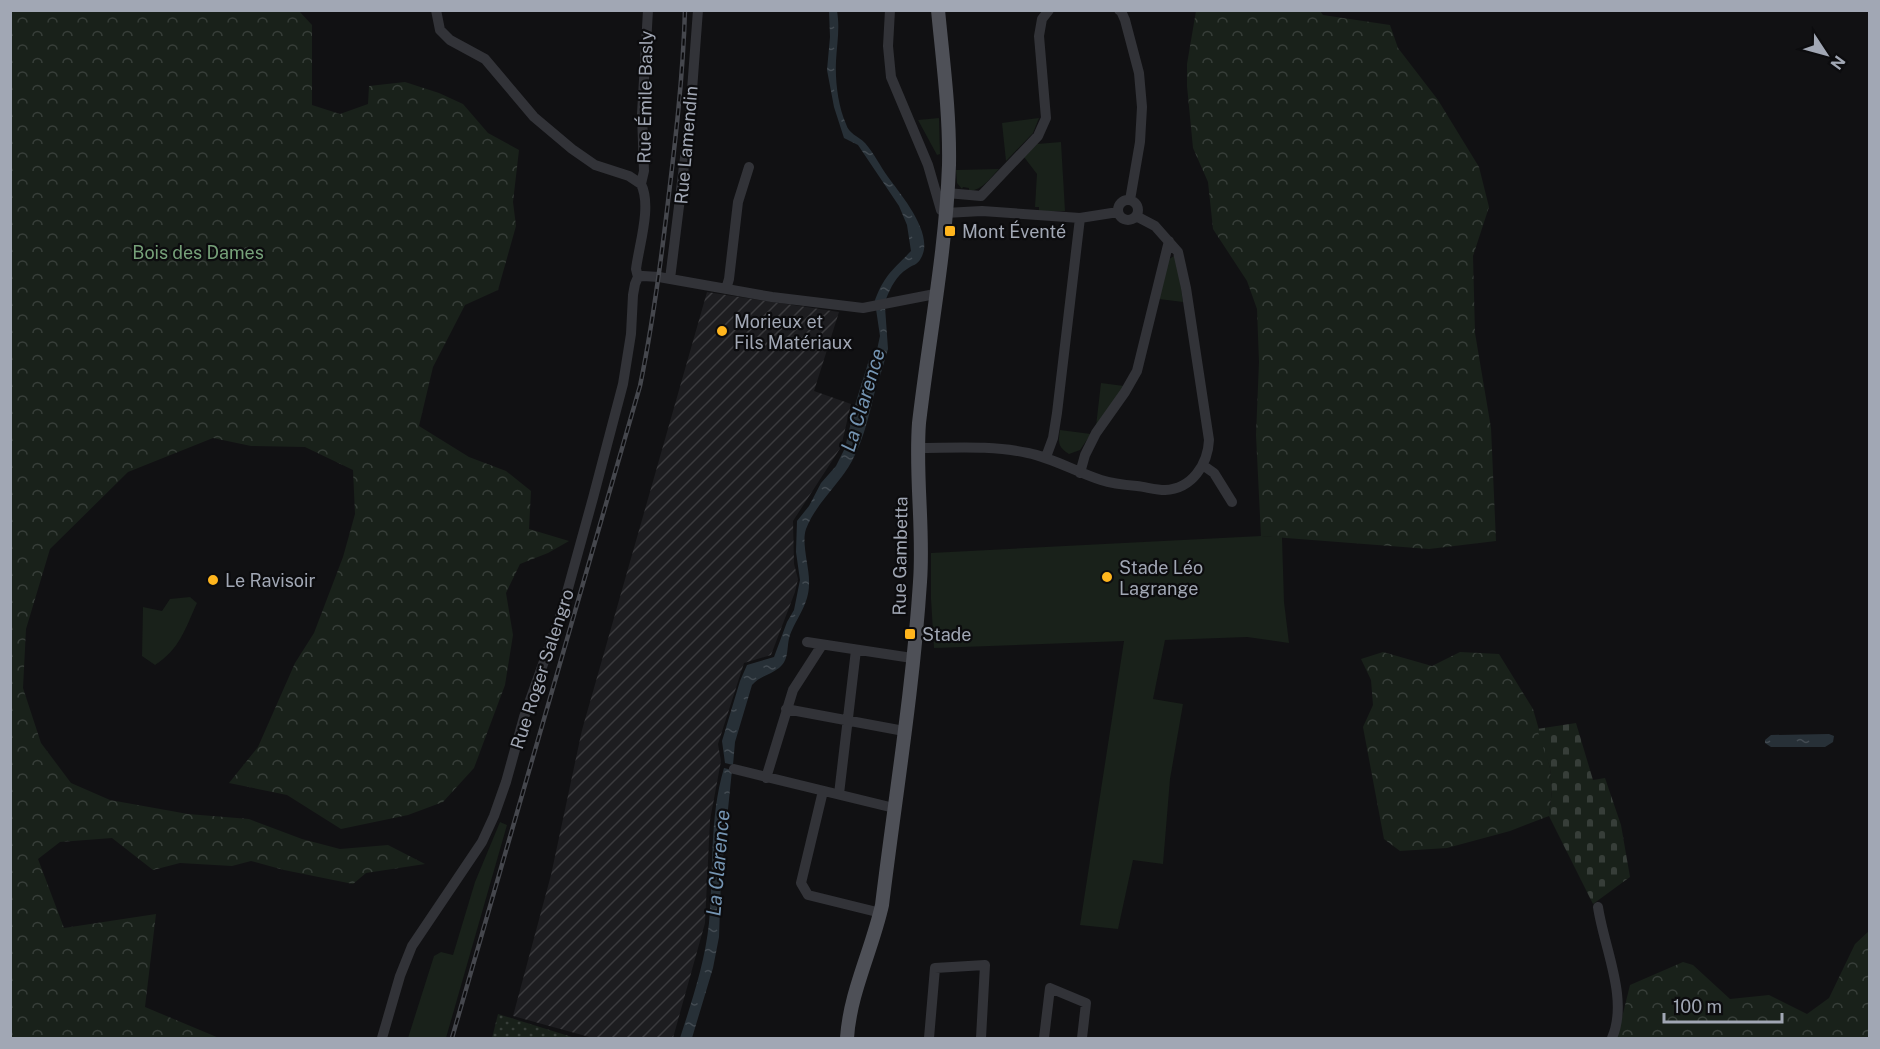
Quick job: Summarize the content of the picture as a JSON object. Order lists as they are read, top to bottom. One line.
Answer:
{"streets":{"main road":["Rue Gambetta"],"street":["Rue Émile Basly","Rue Lamendin","Rue Roger Salengro"]},"crossings":[["Rue Émile Basly","Rue Roger Salengro"]],"water":["La Clarence"],"parks":["Bois des Dames"],"places":{"transit":["Mont Éventé","Stade"],"other":["Morieux et Fils Matériaux","Stade Léo Lagrange","Le Ravisoir"]},"scale_bar":"100 m","north":"bottom right"}
